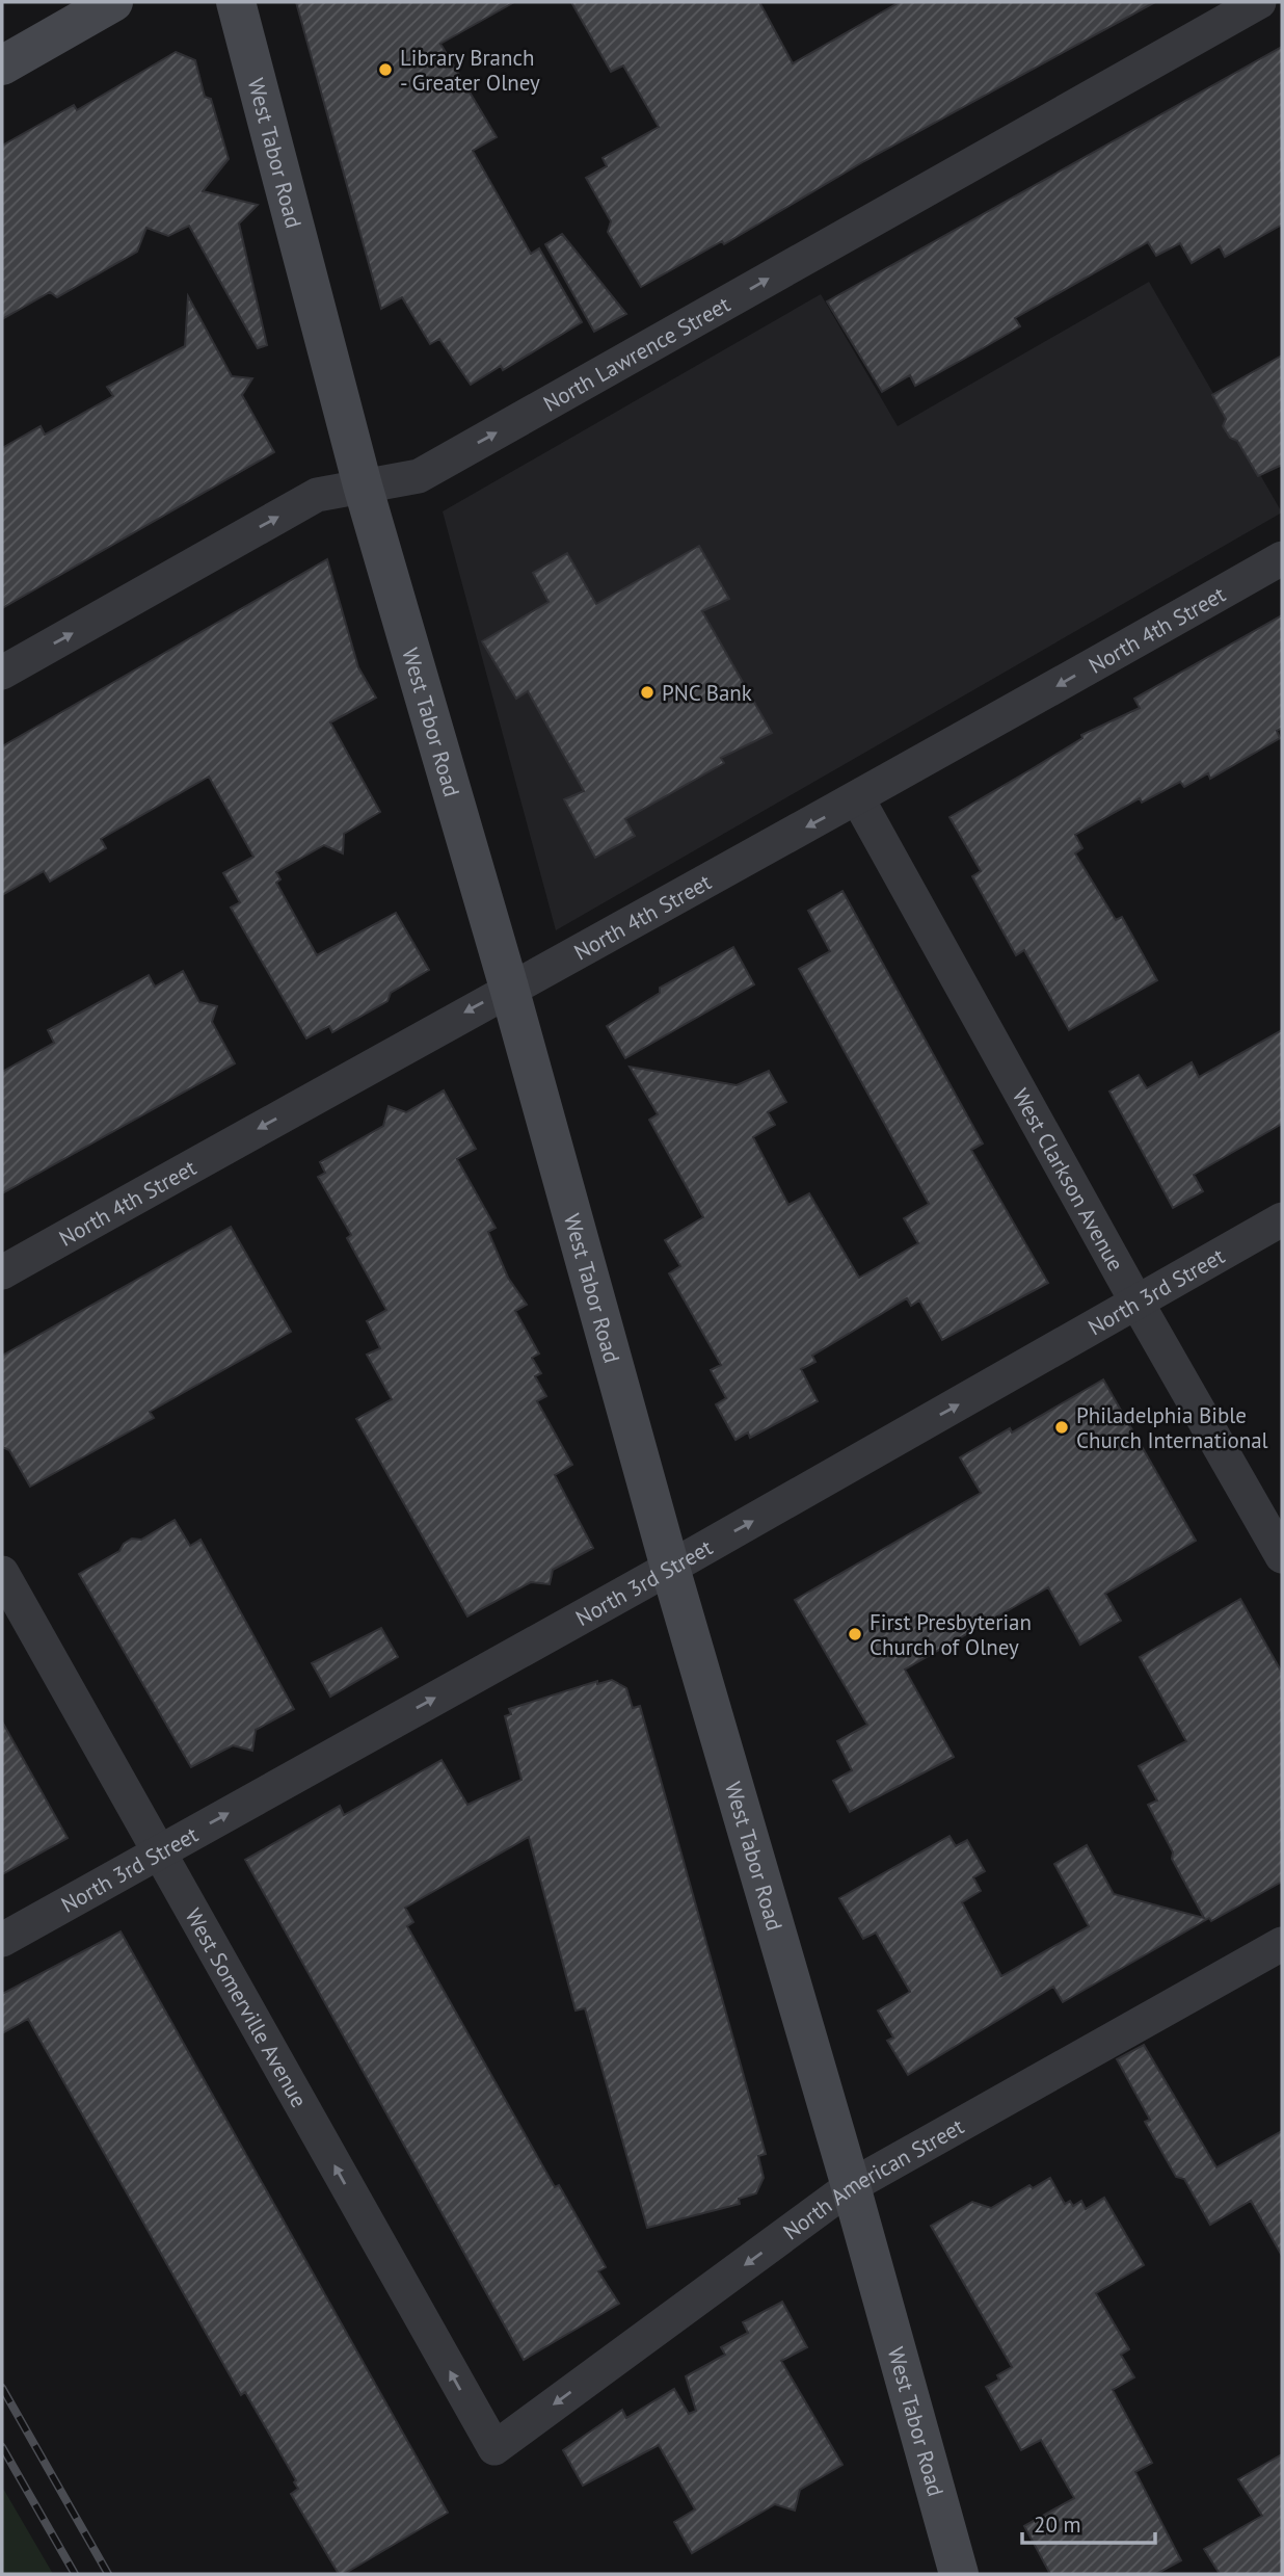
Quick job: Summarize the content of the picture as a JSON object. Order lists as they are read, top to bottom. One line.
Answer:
{"streets":{"street":["West Tabor Road","North Lawrence Street","North 4th Street","West Clarkson Avenue","North 3rd Street","West Somerville Avenue","North American Street"]},"crossings":[["West Tabor Road","North Lawrence Street"],["West Tabor Road","North 4th Street"],["West Tabor Road","North 3rd Street"],["West Tabor Road","North American Street"],["North 4th Street","West Clarkson Avenue"],["West Clarkson Avenue","North 3rd Street"],["North 3rd Street","West Somerville Avenue"],["West Somerville Avenue","North American Street"]],"one_way":["North Lawrence Street","North 4th Street","North 3rd Street","West Somerville Avenue","North American Street"],"places":["Library Branch - Greater Olney","PNC Bank","Philadelphia Bible Church International","First Presbyterian Church of Olney"],"scale_bar":"20 m"}
